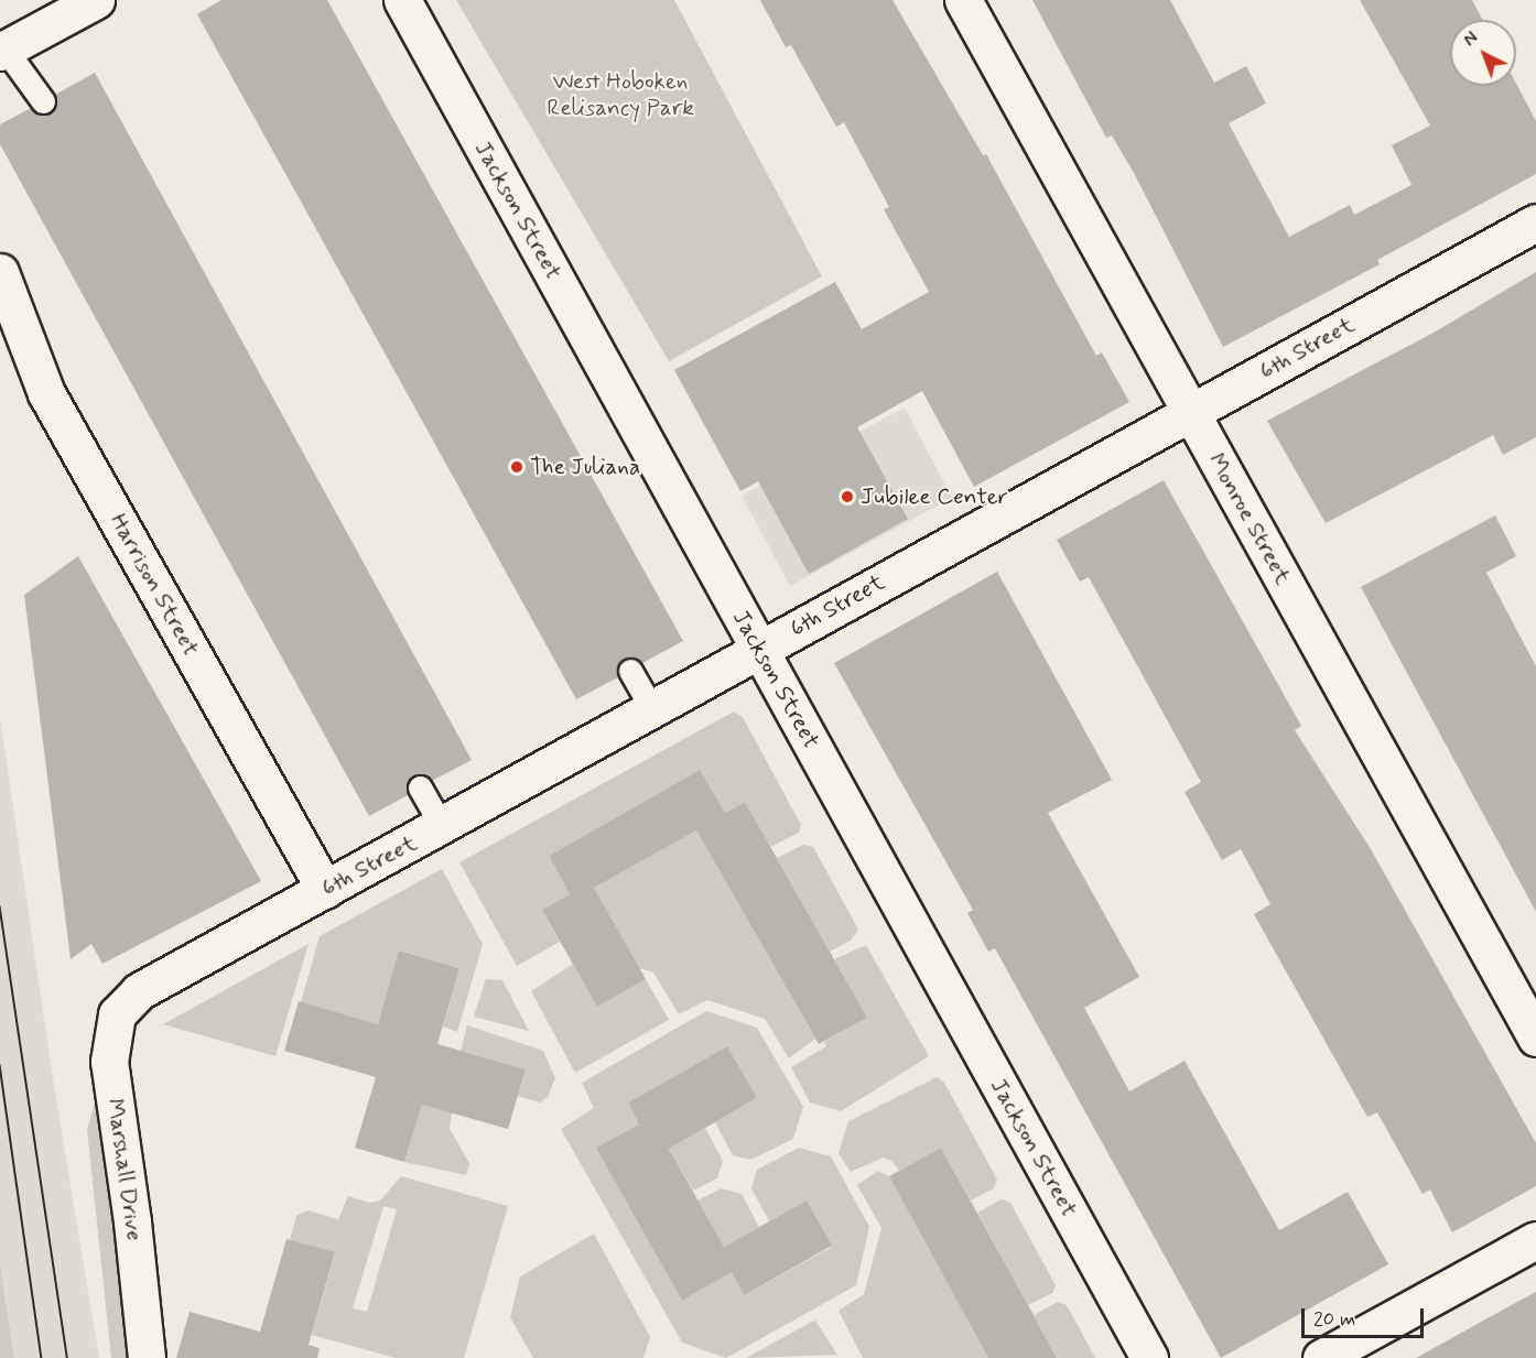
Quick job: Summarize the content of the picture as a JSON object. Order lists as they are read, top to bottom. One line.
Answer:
{"streets":{"street":["Jackson Street","6th Street","Monroe Street","Harrison Street","Marshall Drive"]},"crossings":[["Jackson Street","6th Street"],["6th Street","Monroe Street"],["6th Street","Harrison Street"],["6th Street","Marshall Drive"]],"parks":["West Hoboken Relisancy Park"],"places":["The Juliana","Jubilee Center"],"scale_bar":"20 m","north":"top left"}
